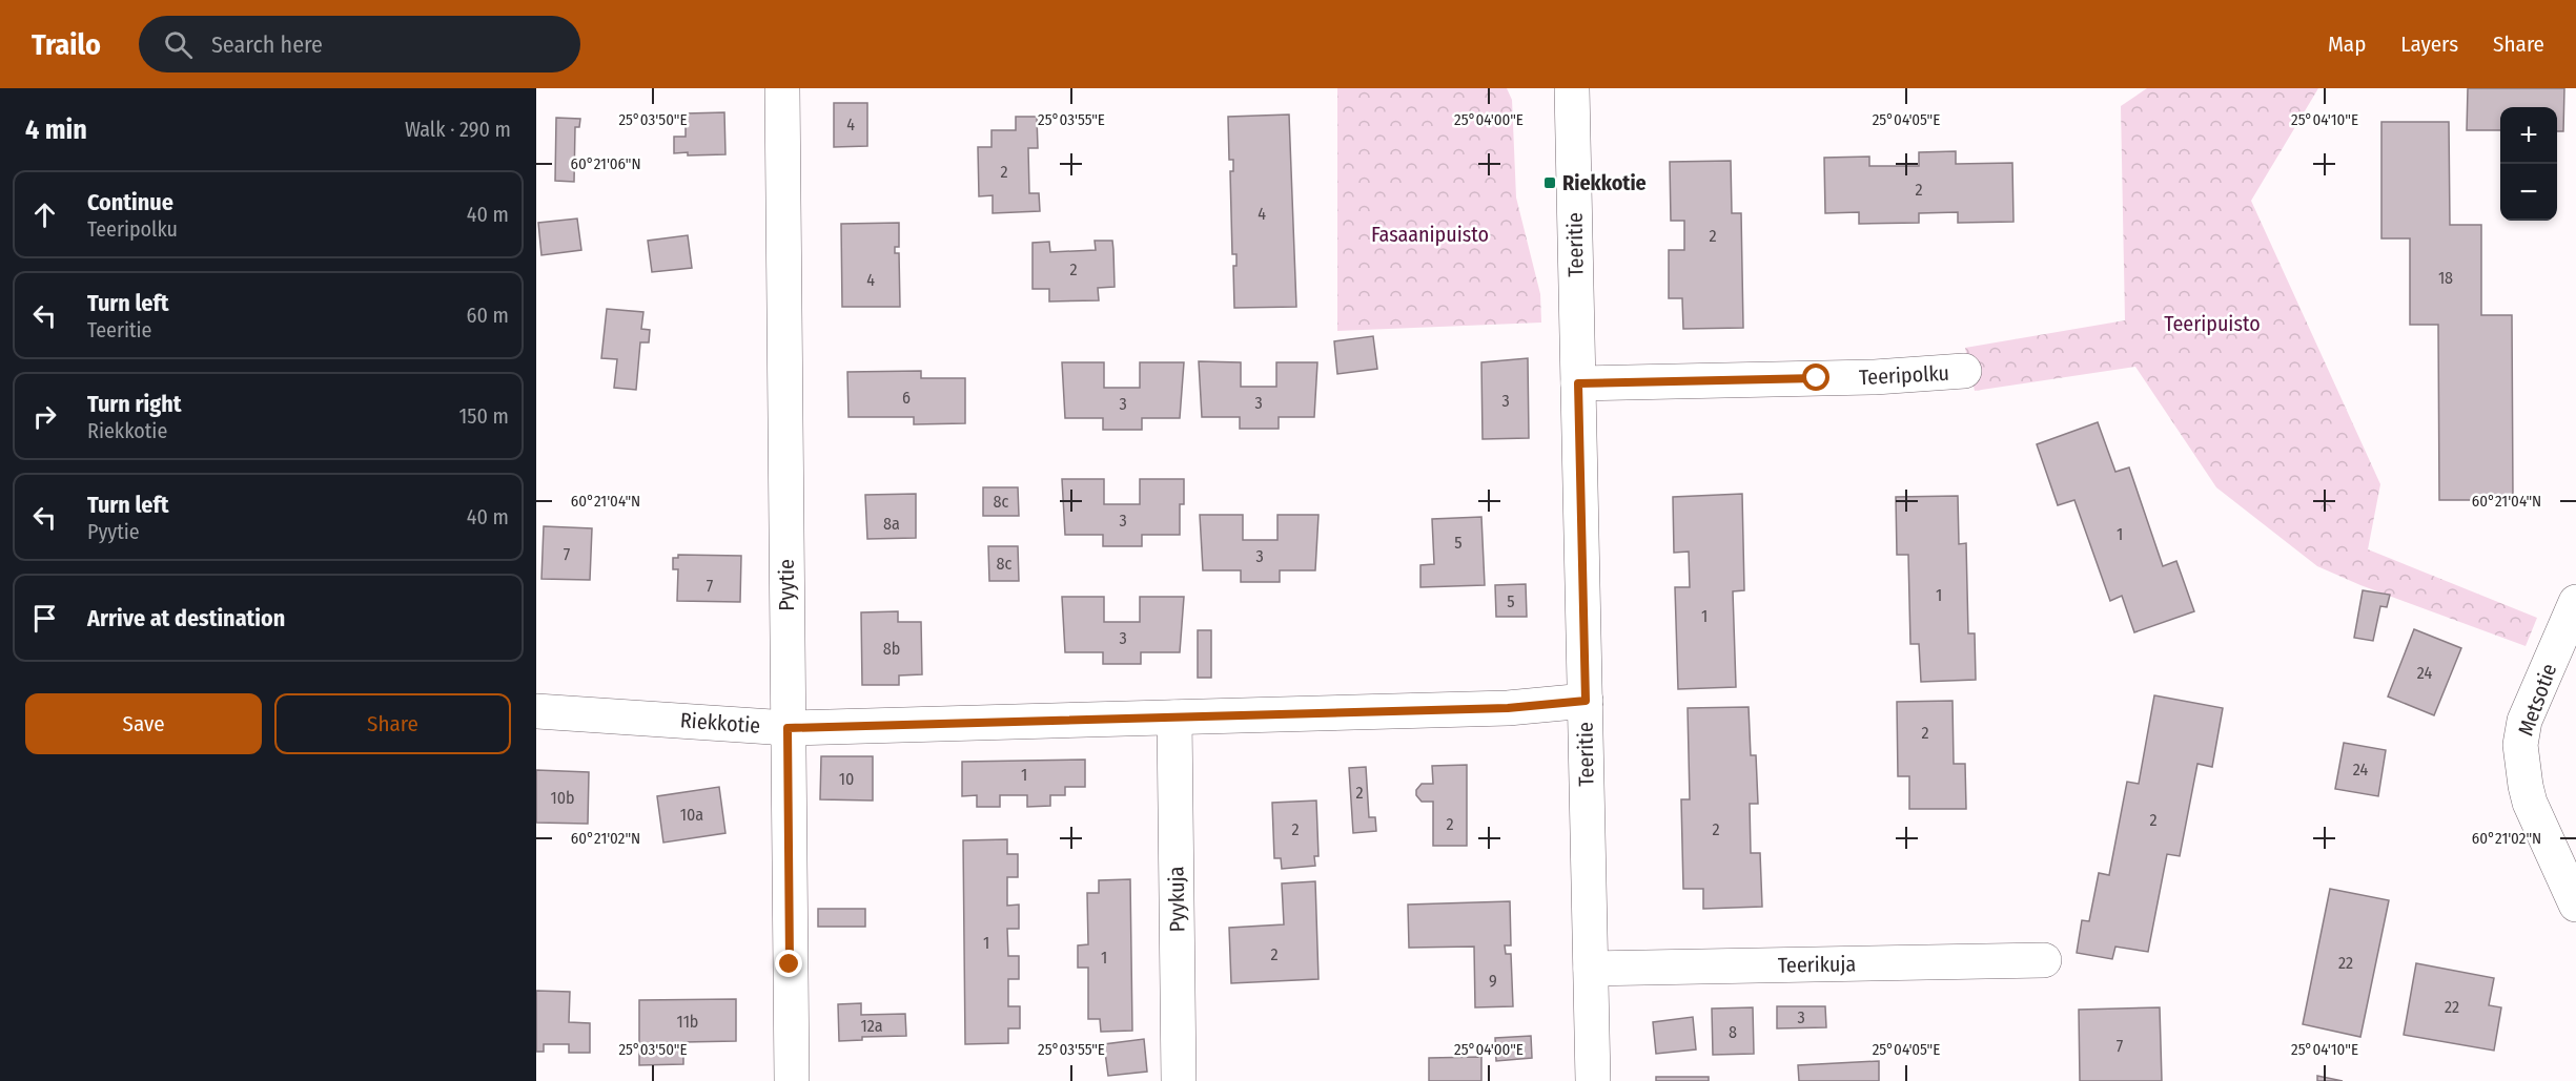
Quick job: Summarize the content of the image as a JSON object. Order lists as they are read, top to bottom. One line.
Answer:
{"streets":{"street":["Teeritie","Teeripolku","Pyytie","Metsotie","Riekkotie","Pyykuja","Teerikuja"]},"crossings":[["Teeritie","Teeripolku"],["Teeritie","Riekkotie"],["Teeritie","Teerikuja"],["Pyytie","Riekkotie"],["Riekkotie","Pyykuja"]],"parks":["Fasaanipuisto","Teeripuisto"],"places":{"transit":["Riekkotie"]},"house_numbers":["4","2","2","4","2","2","18","4","6","3","3","3","8c","3","8a","1","5","7","3","8c","7","1","5","1","3","8b","24","2","24","1","10","2","10b","10a","2","2","2","2","1","2","1","22","9","22","3","11b","12a","8","7"],"page":{"header":"Trailo","search":"Search here","nav":["Map","Layers","Share"],"heading":["4 min","Walk · 290 m"],"map_buttons":["+","−"],"list":[["Continue","Teeripolku","40 m"],["Turn left","Teeritie","60 m"],["Turn right","Riekkotie","150 m"],["Turn left","Pyytie","40 m"],"Arrive at destination"],"buttons":["Save","Share"]},"coordinates":["25°03'50\"E","25°03'55\"E","25°04'00\"E","25°04'05\"E","25°04'10\"E","60°21'06\"N","60°21'04\"N","60°21'02\"N"]}
